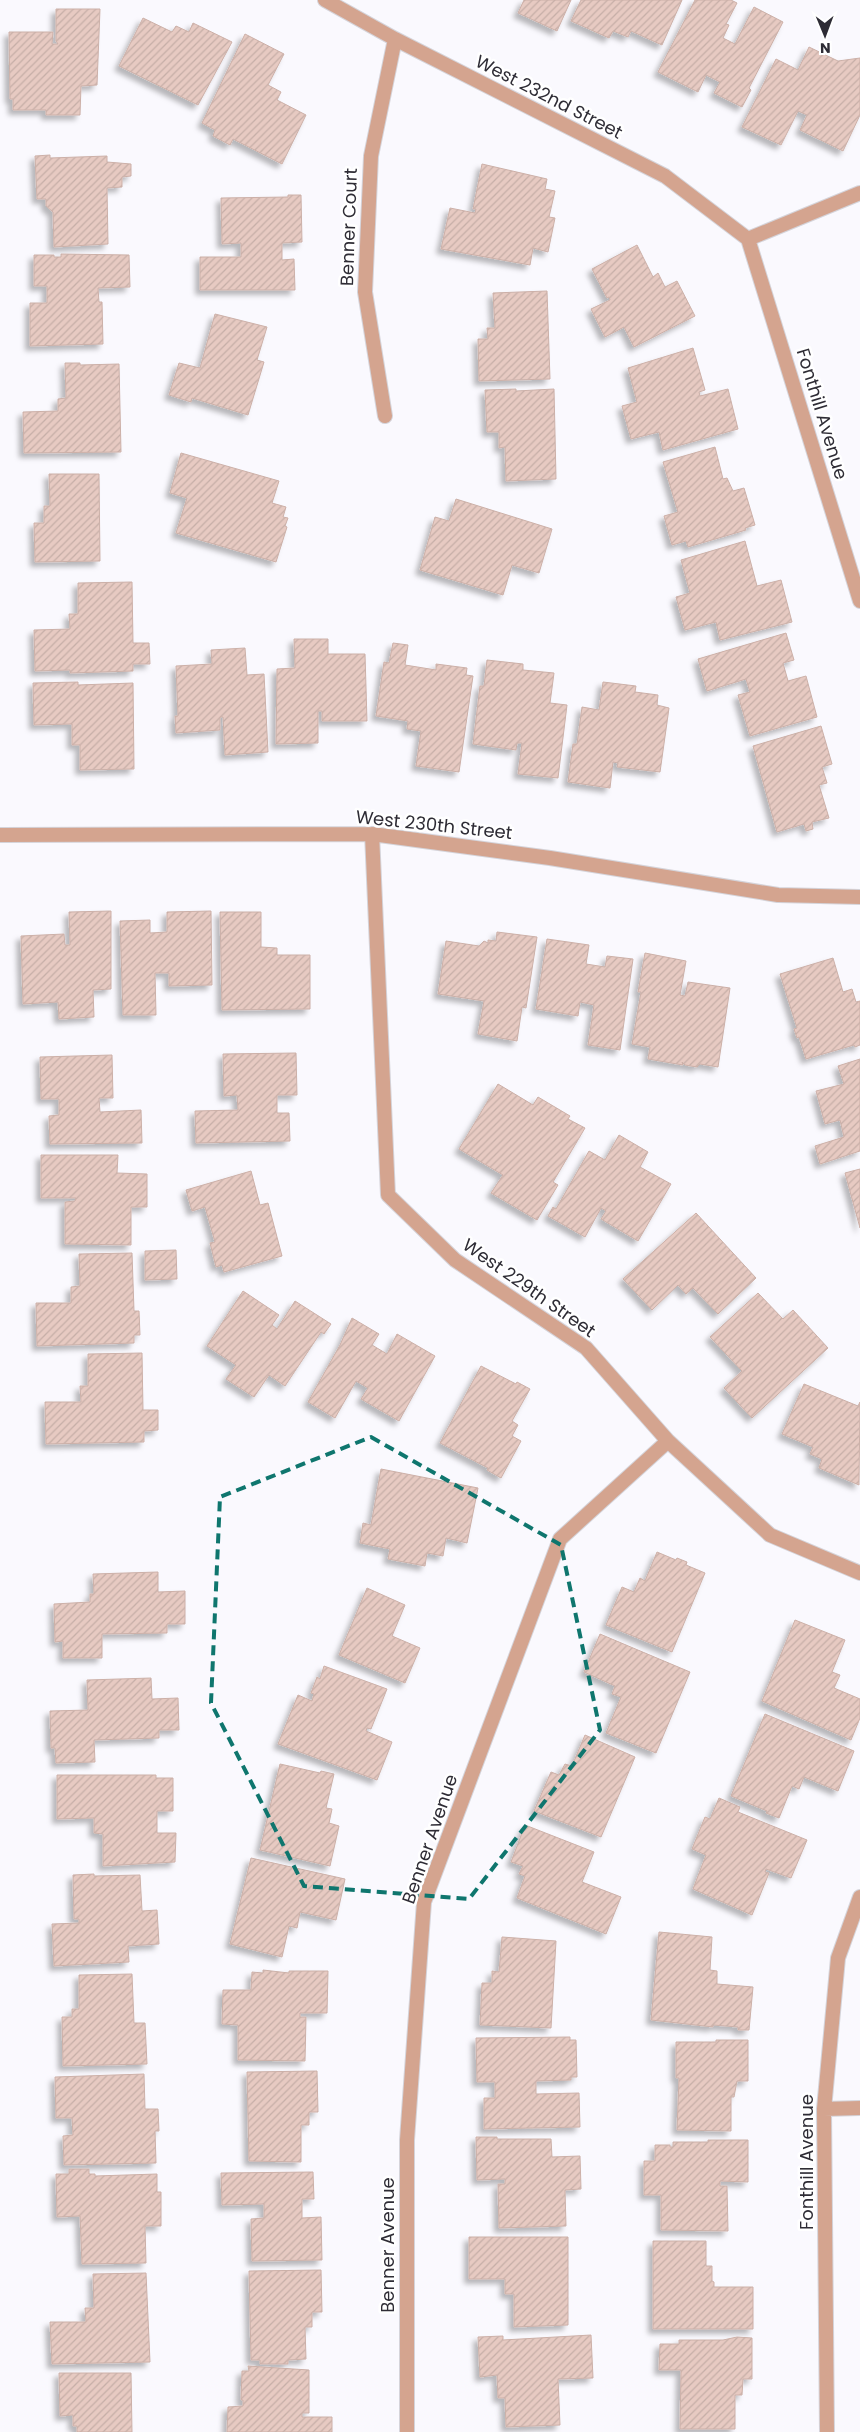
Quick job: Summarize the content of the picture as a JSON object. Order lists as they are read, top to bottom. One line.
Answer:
{"streets":{"street":["West 232nd Street","Benner Court","Fonthill Avenue","West 230th Street","West 229th Street","Benner Avenue"]},"crossings":[["West 232nd Street","Benner Court"],["West 232nd Street","Fonthill Avenue"],["West 230th Street","West 229th Street"],["West 229th Street","Benner Avenue"]],"north":"bottom"}
